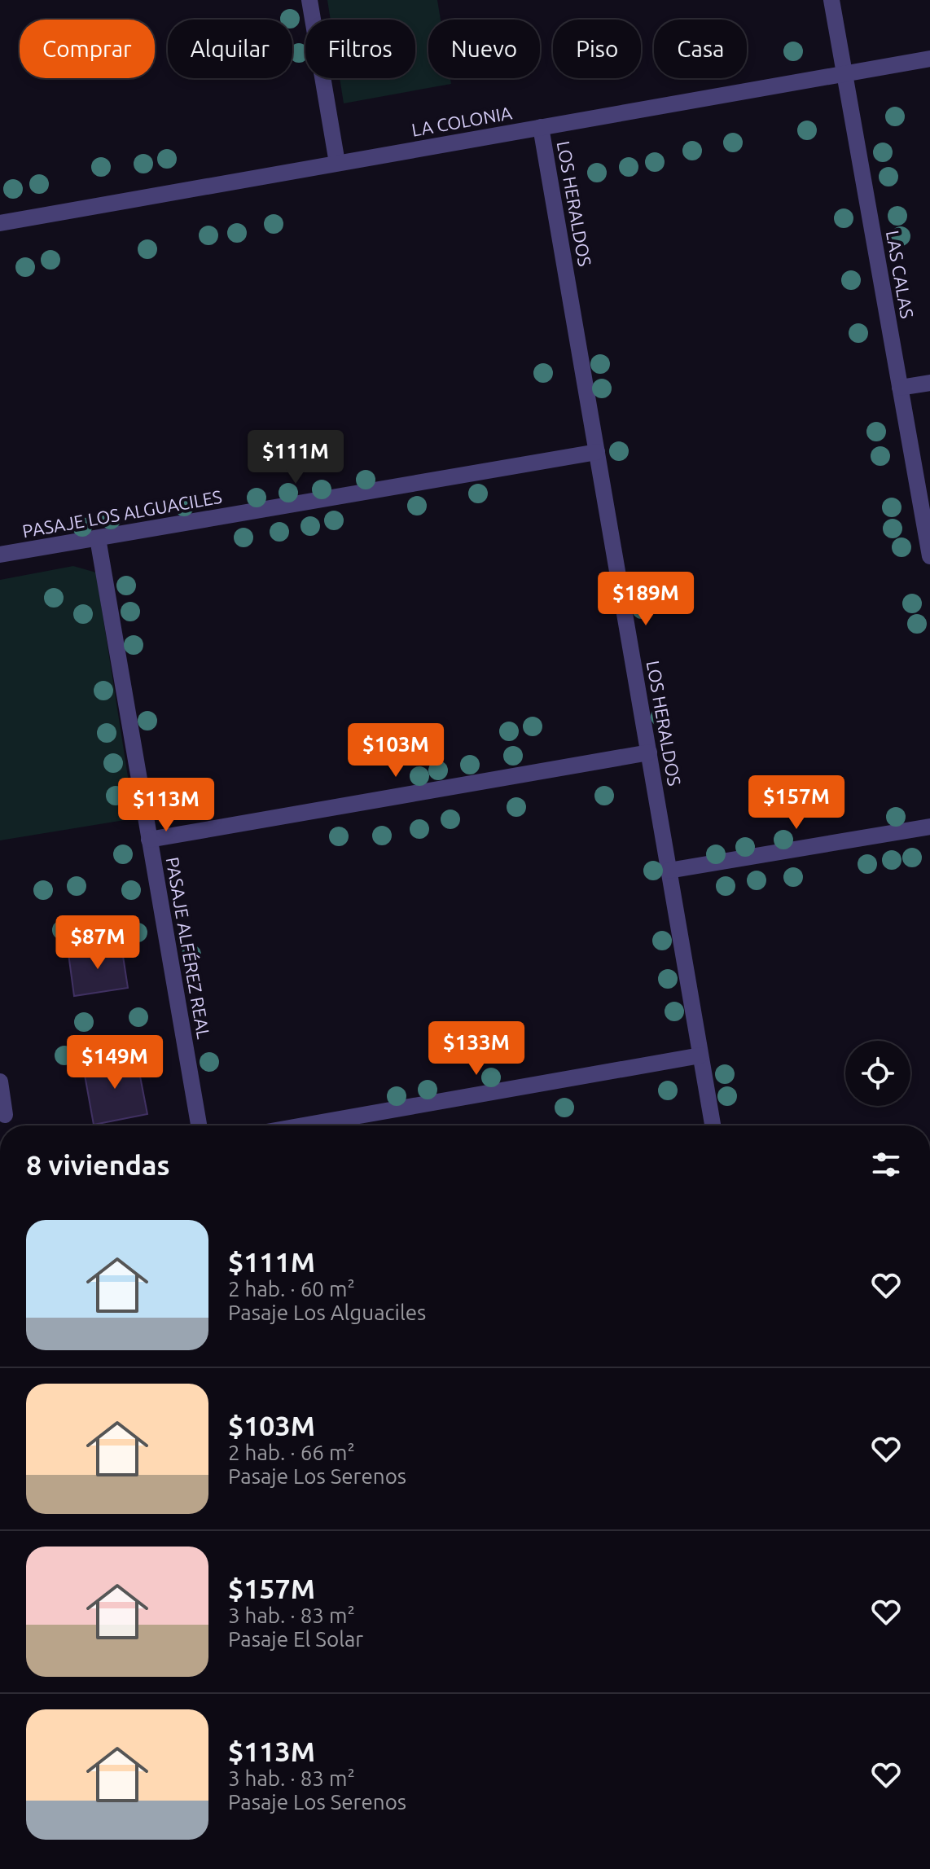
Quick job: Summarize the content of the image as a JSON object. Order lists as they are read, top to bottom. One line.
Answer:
{"streets":{"street":["LA COLONIA","LOS HERALDOS","LAS CALAS","PASAJE LOS ALGUACILES","PASAJE ALFÉREZ REAL"]},"crossings":[["LA COLONIA","LOS HERALDOS"],["LA COLONIA","LAS CALAS"],["LOS HERALDOS","PASAJE LOS ALGUACILES"],["PASAJE LOS ALGUACILES","PASAJE ALFÉREZ REAL"]],"page":{"chip":["Comprar","Alquilar","Filtros","Nuevo","Piso","Casa"],"price":["$111M","$189M","$103M","$157M","$113M","$87M","$133M","$149M"],"heading":"8 viviendas","list":[{"name":"$111M","note":"2 hab. · 60 m² · Pasaje Los Alguaciles"},{"name":"$103M","note":"2 hab. · 66 m² · Pasaje Los Serenos"},{"name":"$157M","note":"3 hab. · 83 m² · Pasaje El Solar"},{"name":"$113M","note":"3 hab. · 83 m² · Pasaje Los Serenos"}]}}
